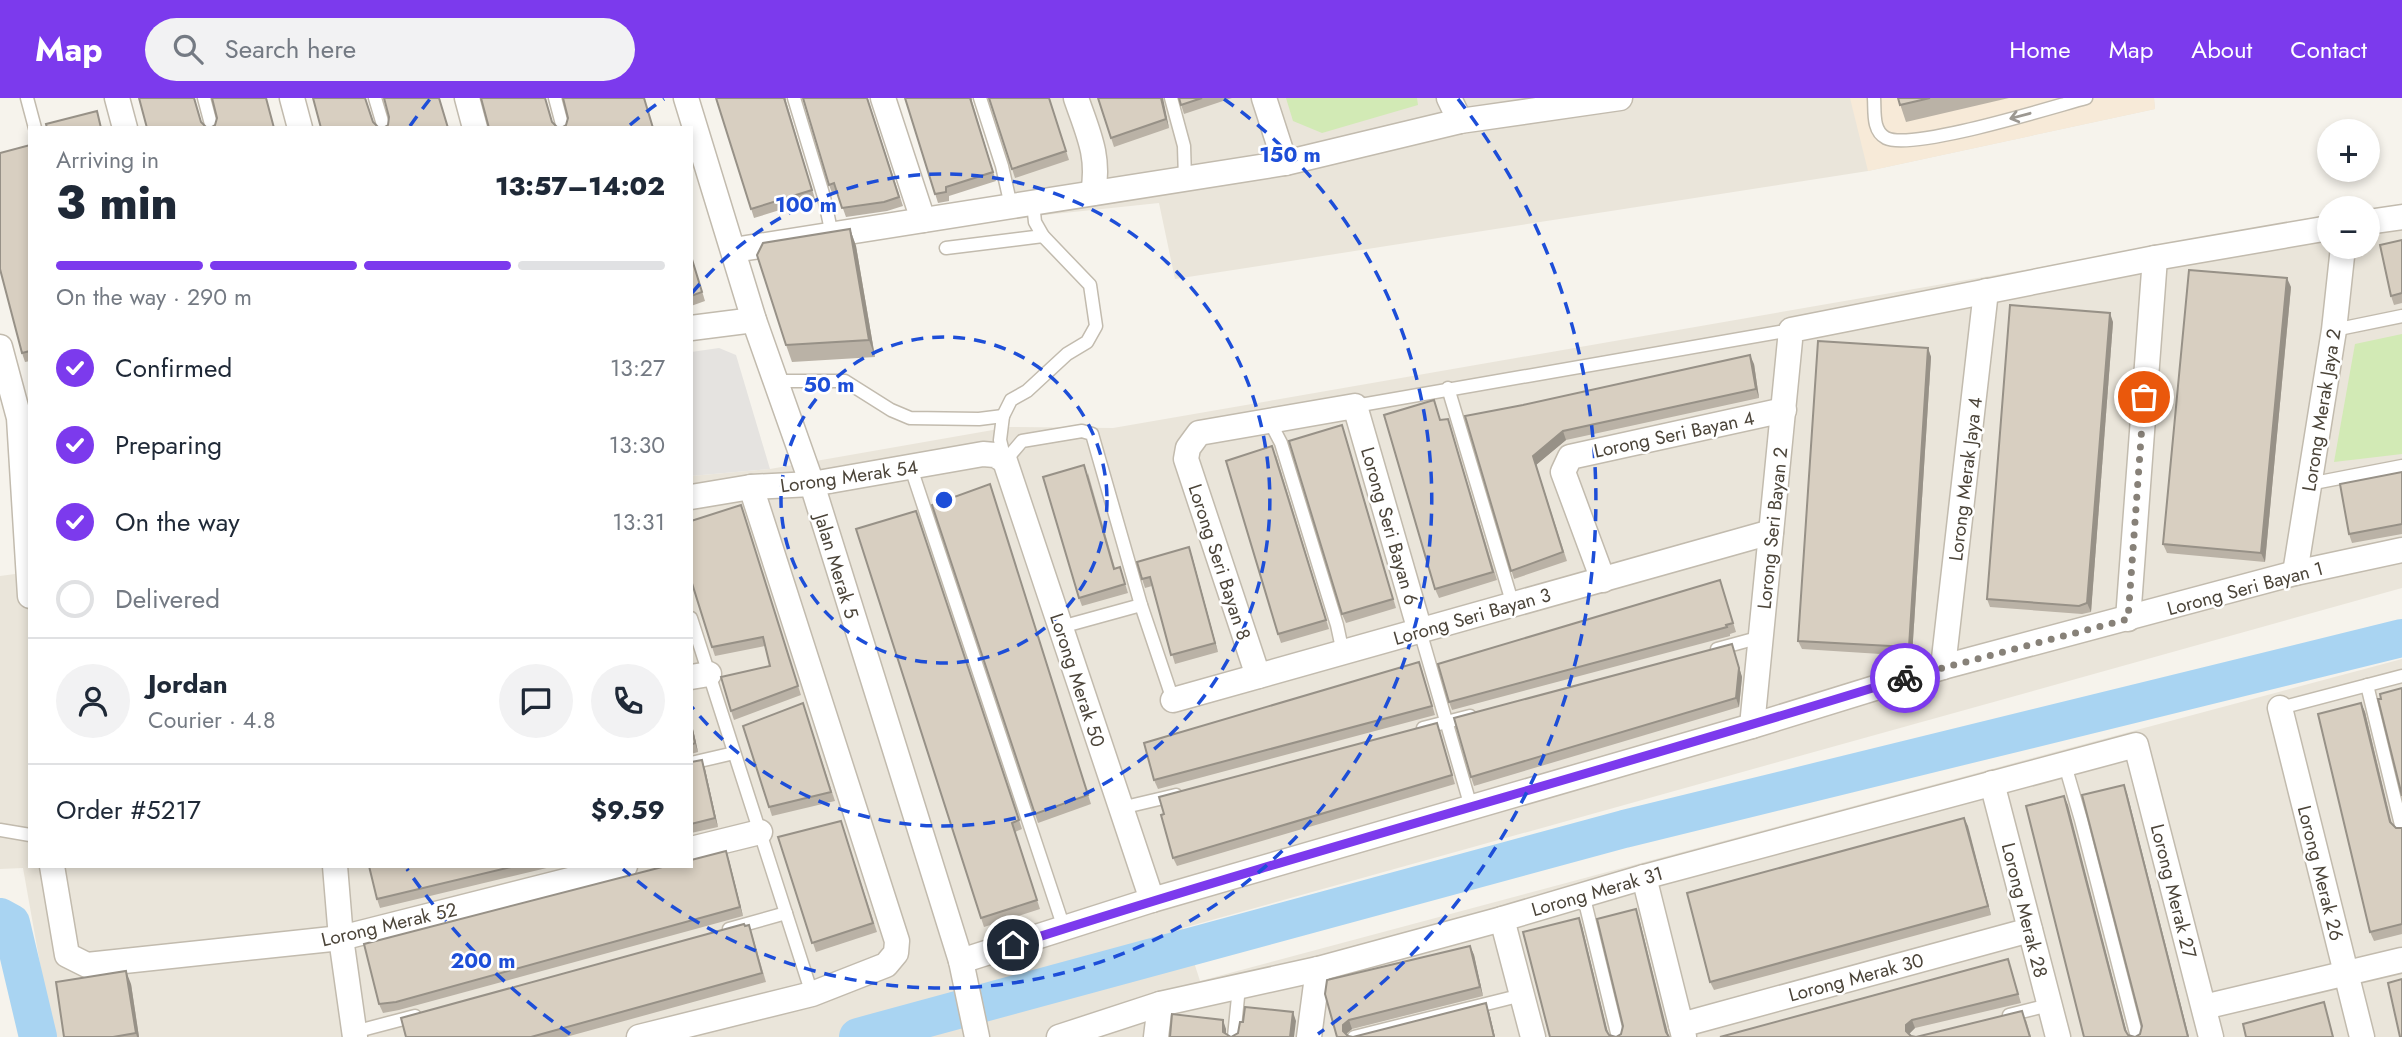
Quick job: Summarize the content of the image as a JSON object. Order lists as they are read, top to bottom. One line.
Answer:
{"streets":{"street":["Lorong Merak Jaya 2","Lorong Seri Bayan 4","Lorong Merak 54","Lorong Merak Jaya 4","Lorong Seri Bayan 6","Lorong Seri Bayan 2","Lorong Seri Bayan 8","Jalan Merak 5","Lorong Seri Bayan 1","Lorong Seri Bayan 3","Lorong Merak 50","Lorong Merak 26","Lorong Merak 31","Lorong Merak 27","Lorong Merak 28","Lorong Merak 52","Lorong Merak 30"]},"crossings":[["Lorong Merak Jaya 2","Lorong Seri Bayan 1"],["Lorong Seri Bayan 4","Lorong Seri Bayan 2"],["Lorong Seri Bayan 4","Lorong Seri Bayan 3"],["Lorong Merak 54","Jalan Merak 5"],["Lorong Merak 54","Lorong Merak 50"],["Lorong Merak Jaya 4","Lorong Seri Bayan 1"],["Lorong Seri Bayan 6","Lorong Seri Bayan 1"],["Lorong Seri Bayan 6","Lorong Seri Bayan 3"],["Lorong Seri Bayan 2","Lorong Seri Bayan 1"],["Lorong Seri Bayan 2","Lorong Seri Bayan 3"],["Lorong Seri Bayan 8","Lorong Seri Bayan 3"],["Jalan Merak 5","Lorong Seri Bayan 1"],["Lorong Seri Bayan 1","Lorong Merak 50"],["Lorong Merak 31","Lorong Merak 27"],["Lorong Merak 31","Lorong Merak 28"],["Lorong Merak 28","Lorong Merak 30"]],"page":{"header":"Map","search":"Search here","nav":["Home","Map","About","Contact"],"map_buttons":["+","−"],"heading":["3 min","Arriving in","13:57–14:02"],"panel":["Jordan","Courier · 4.8","Order #5217","$9.59"],"bar":"On the way · 290 m","list":[["Confirmed","13:27"],["Preparing","13:30"],["On the way","13:31"],"Delivered"]},"rings":["150 m","100 m","50 m","200 m"]}
